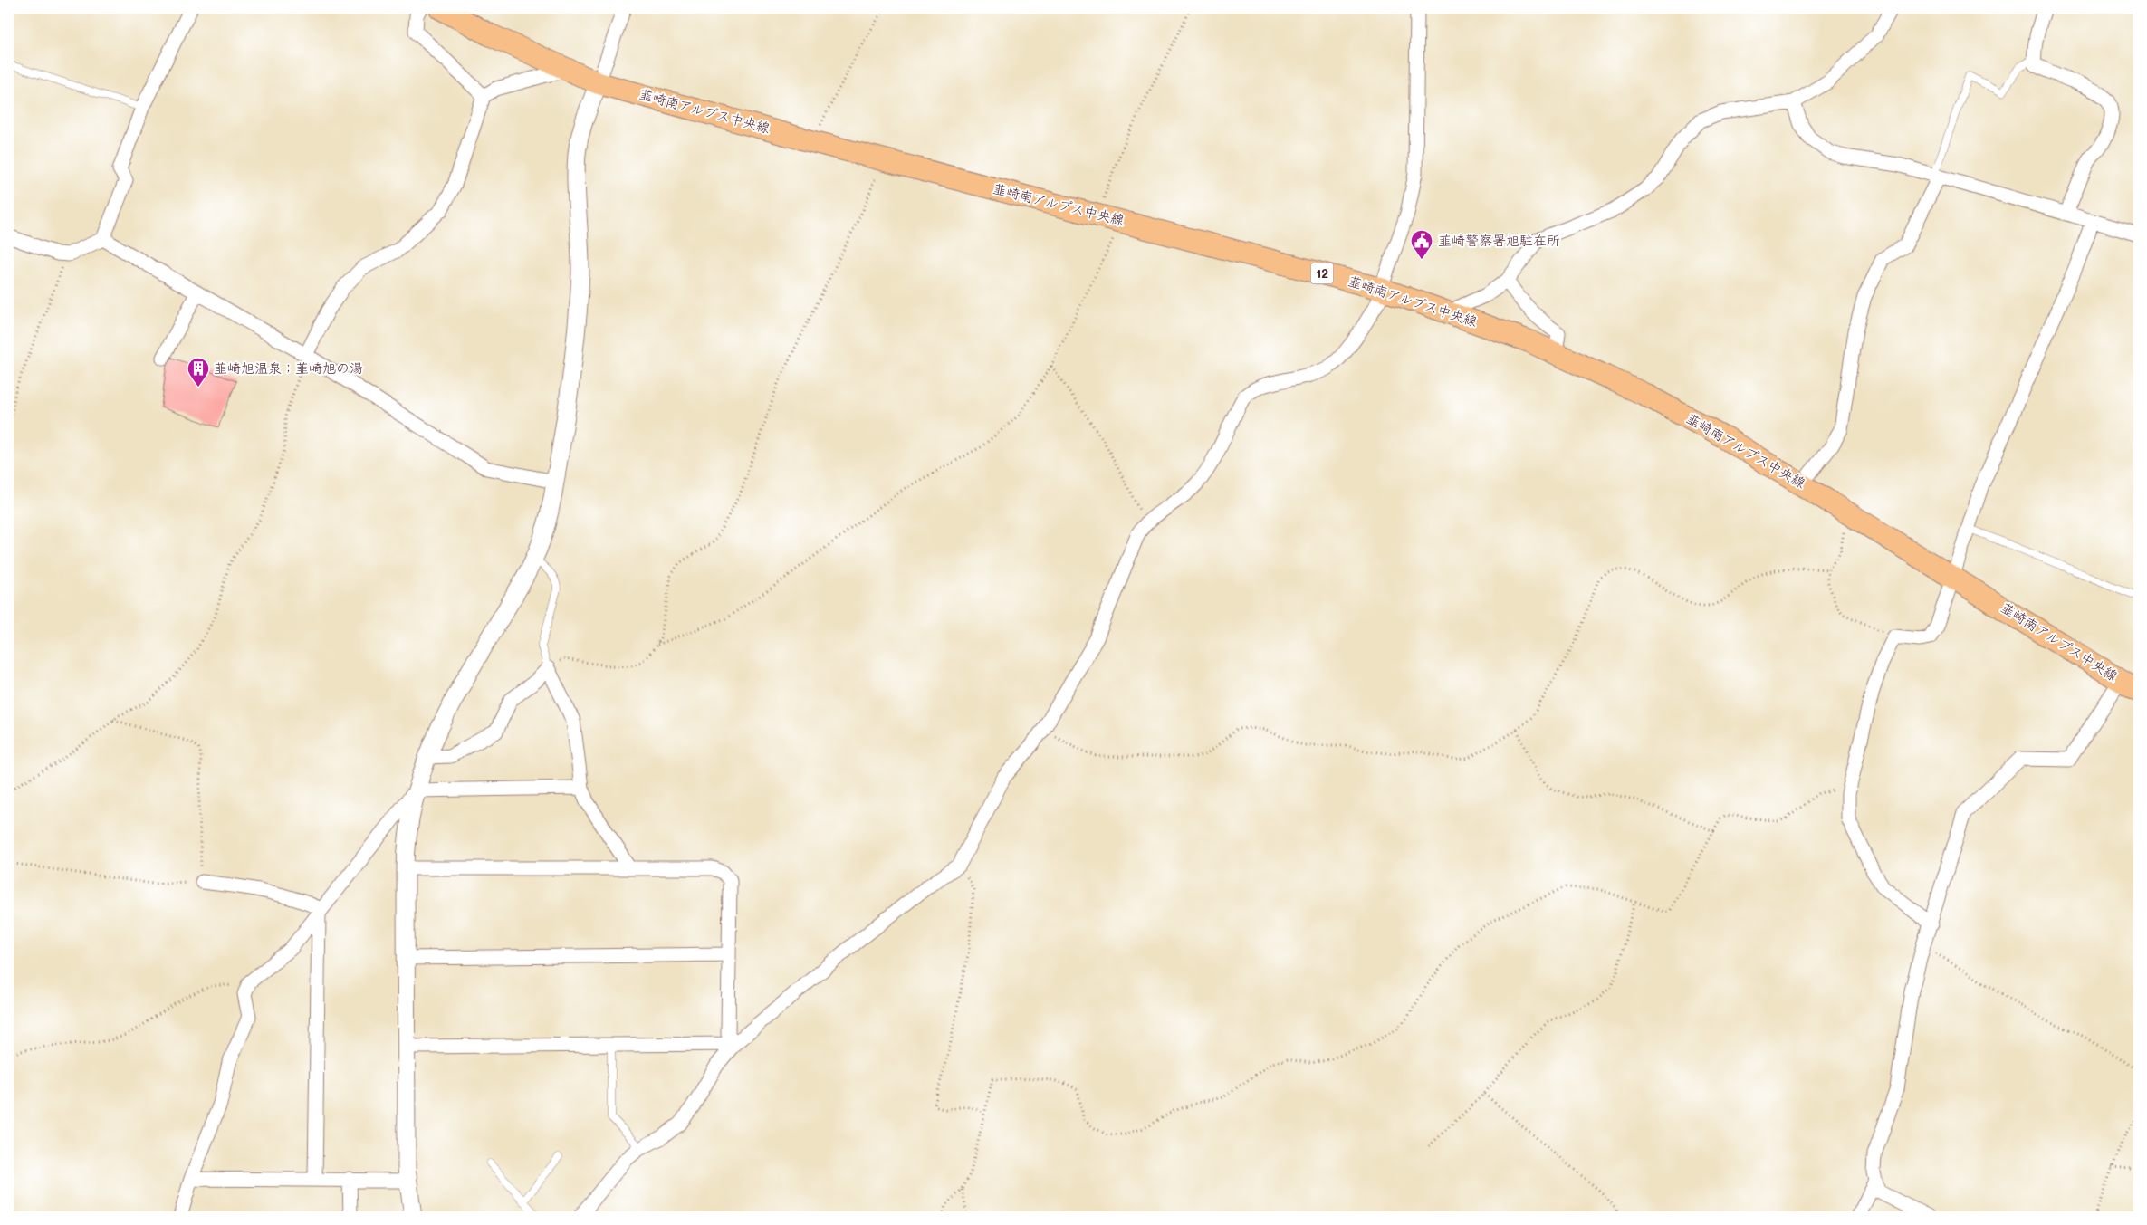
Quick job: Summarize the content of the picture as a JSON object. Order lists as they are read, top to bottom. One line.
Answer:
{"streets":{"main road":["韮崎南アルプス中央線","12"]},"places":{"public building":["韮崎警察署旭駐在所"],"building":["韮崎旭温泉；韮崎旭の湯"]}}
